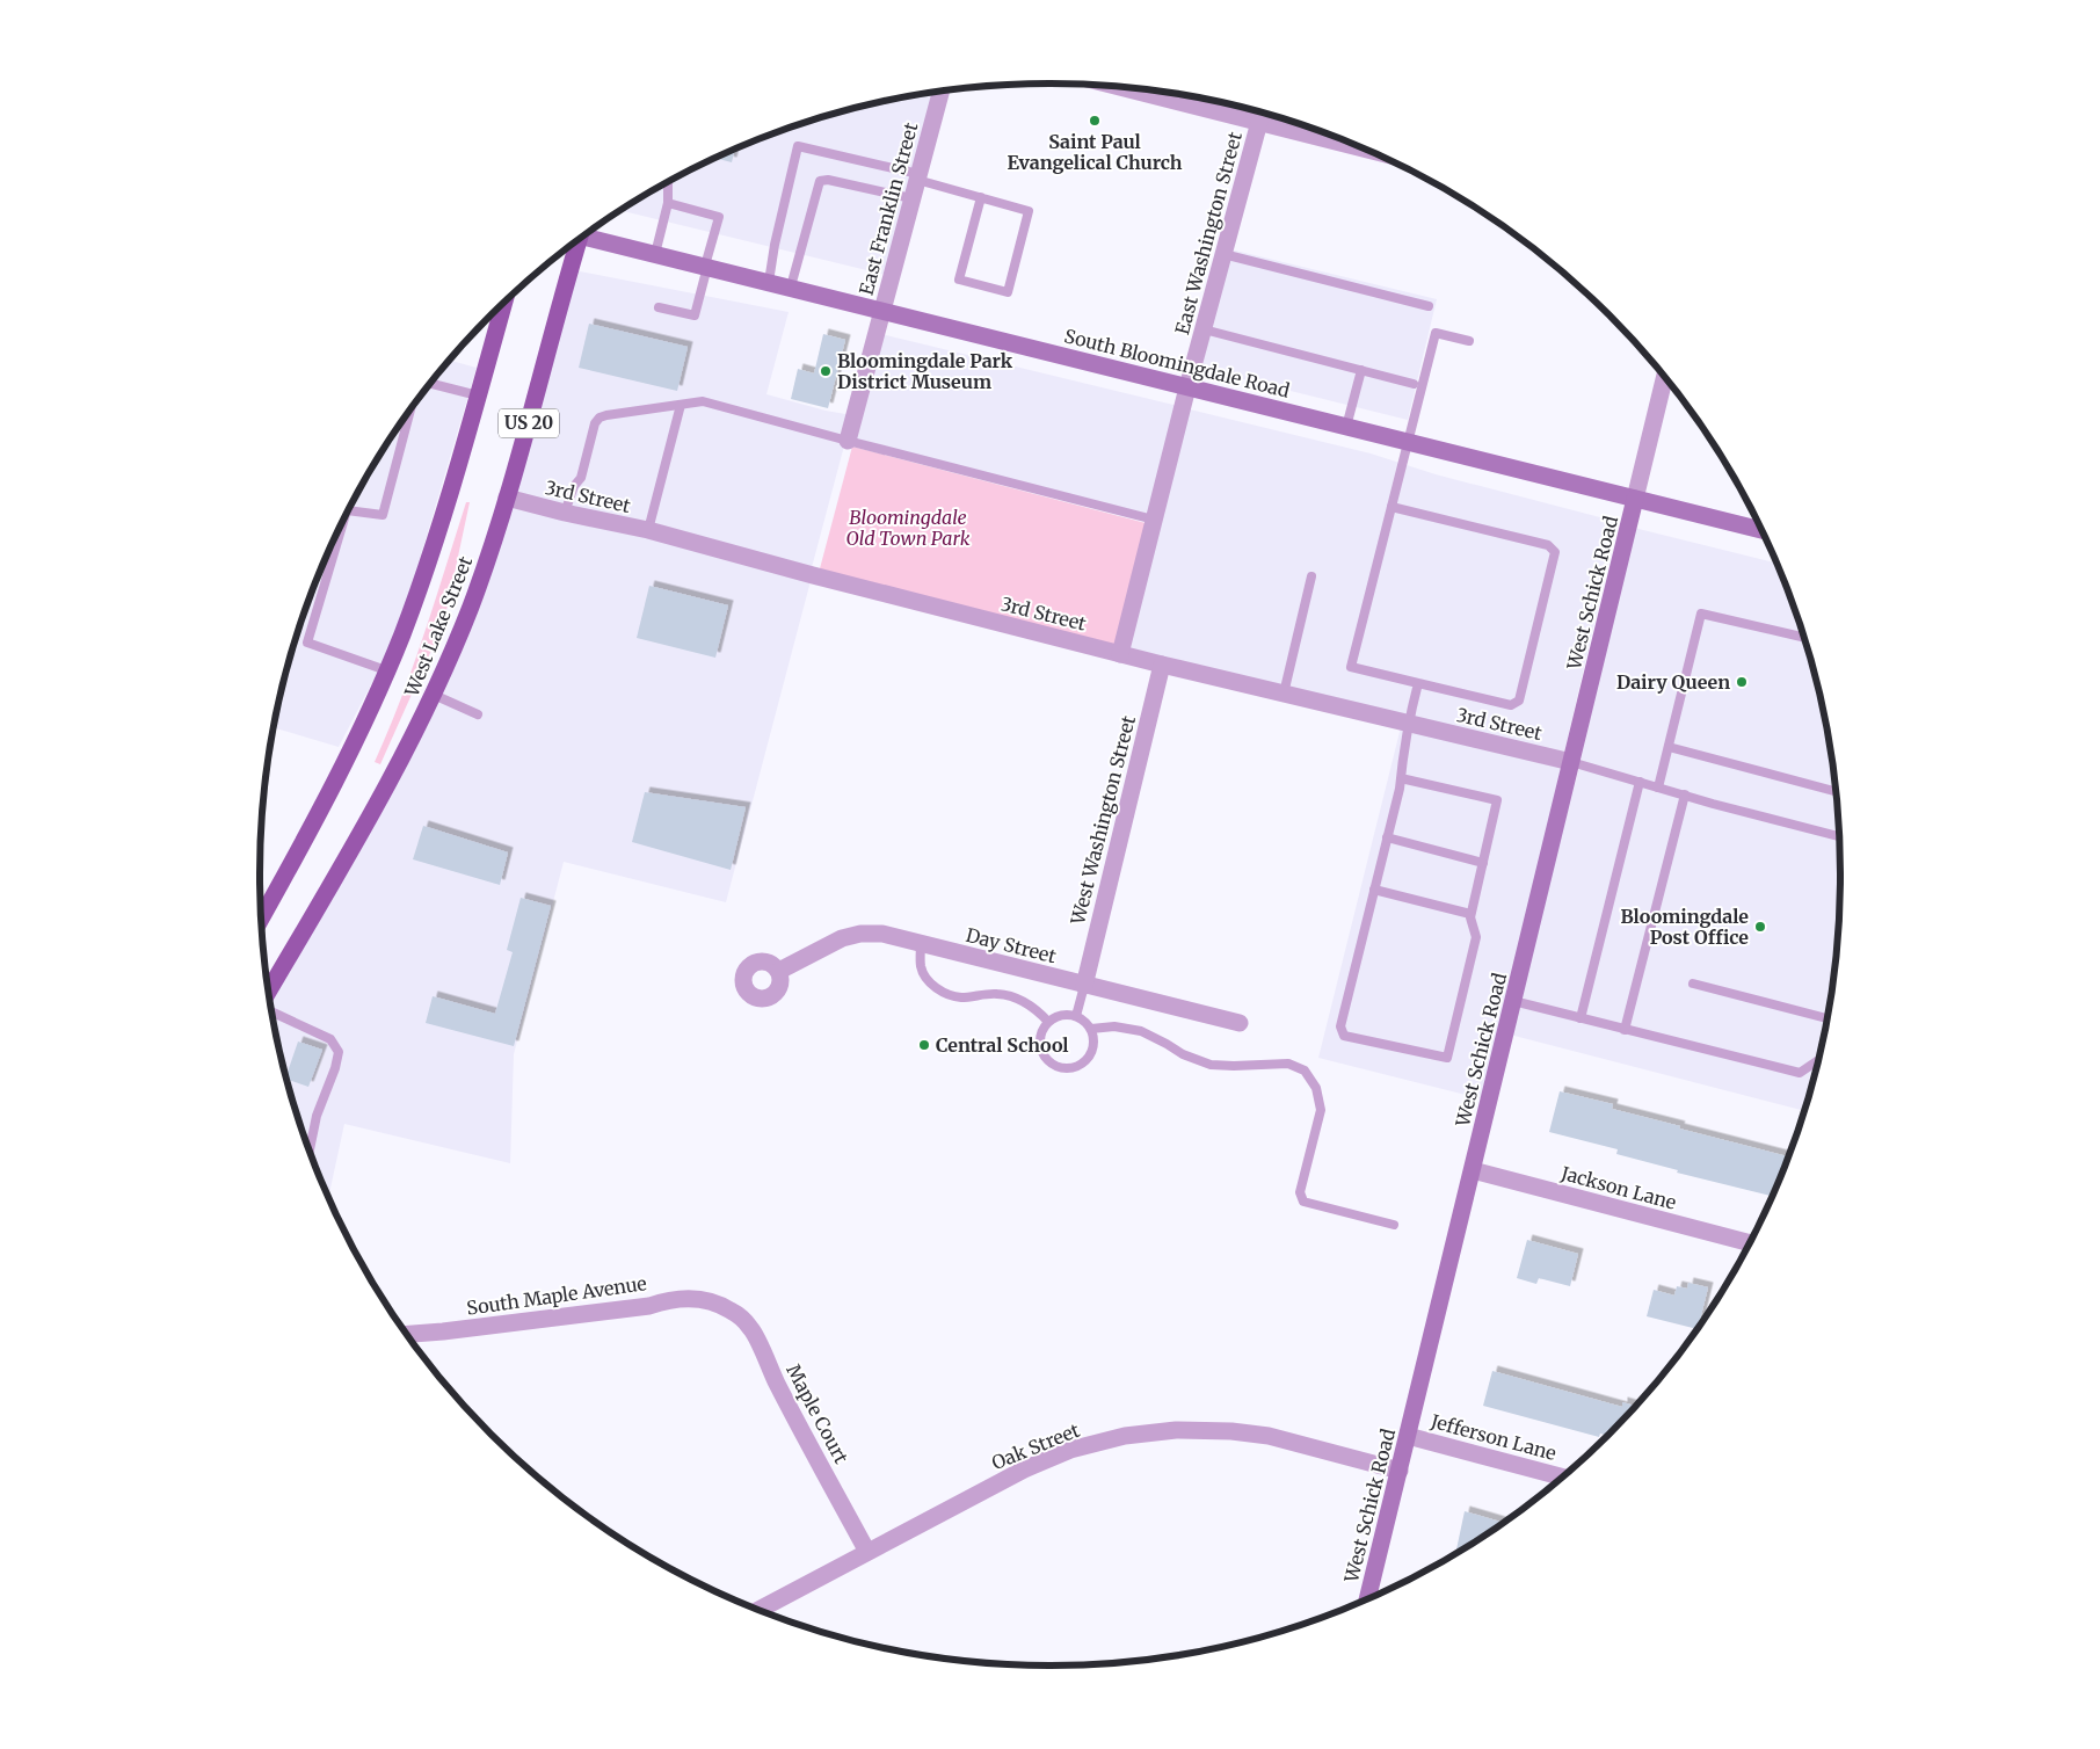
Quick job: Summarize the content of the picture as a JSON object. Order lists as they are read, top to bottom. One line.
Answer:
{"streets":{"main road":["South Bloomingdale Road","US 20","West Schick Road","West Lake Street"],"street":["East Franklin Street","East Washington Street","3rd Street","West Washington Street","Day Street","Jackson Lane","South Maple Avenue","Maple Court","Jefferson Lane","Oak Street"]},"crossings":[["East Franklin Street","South Bloomingdale Road"],["East Washington Street","South Bloomingdale Road"],["South Bloomingdale Road","West Schick Road"],["3rd Street","West Schick Road"],["3rd Street","West Lake Street"],["3rd Street","West Washington Street"],["West Schick Road","Jackson Lane"],["West Schick Road","Jefferson Lane"],["West Schick Road","Oak Street"],["West Washington Street","Day Street"],["South Maple Avenue","Maple Court"],["Maple Court","Oak Street"]],"parks":["Bloomingdale Old Town Park"],"places":["Saint Paul Evangelical Church","Bloomingdale Park District Museum","Dairy Queen","Bloomingdale Post Office","Central School"]}
